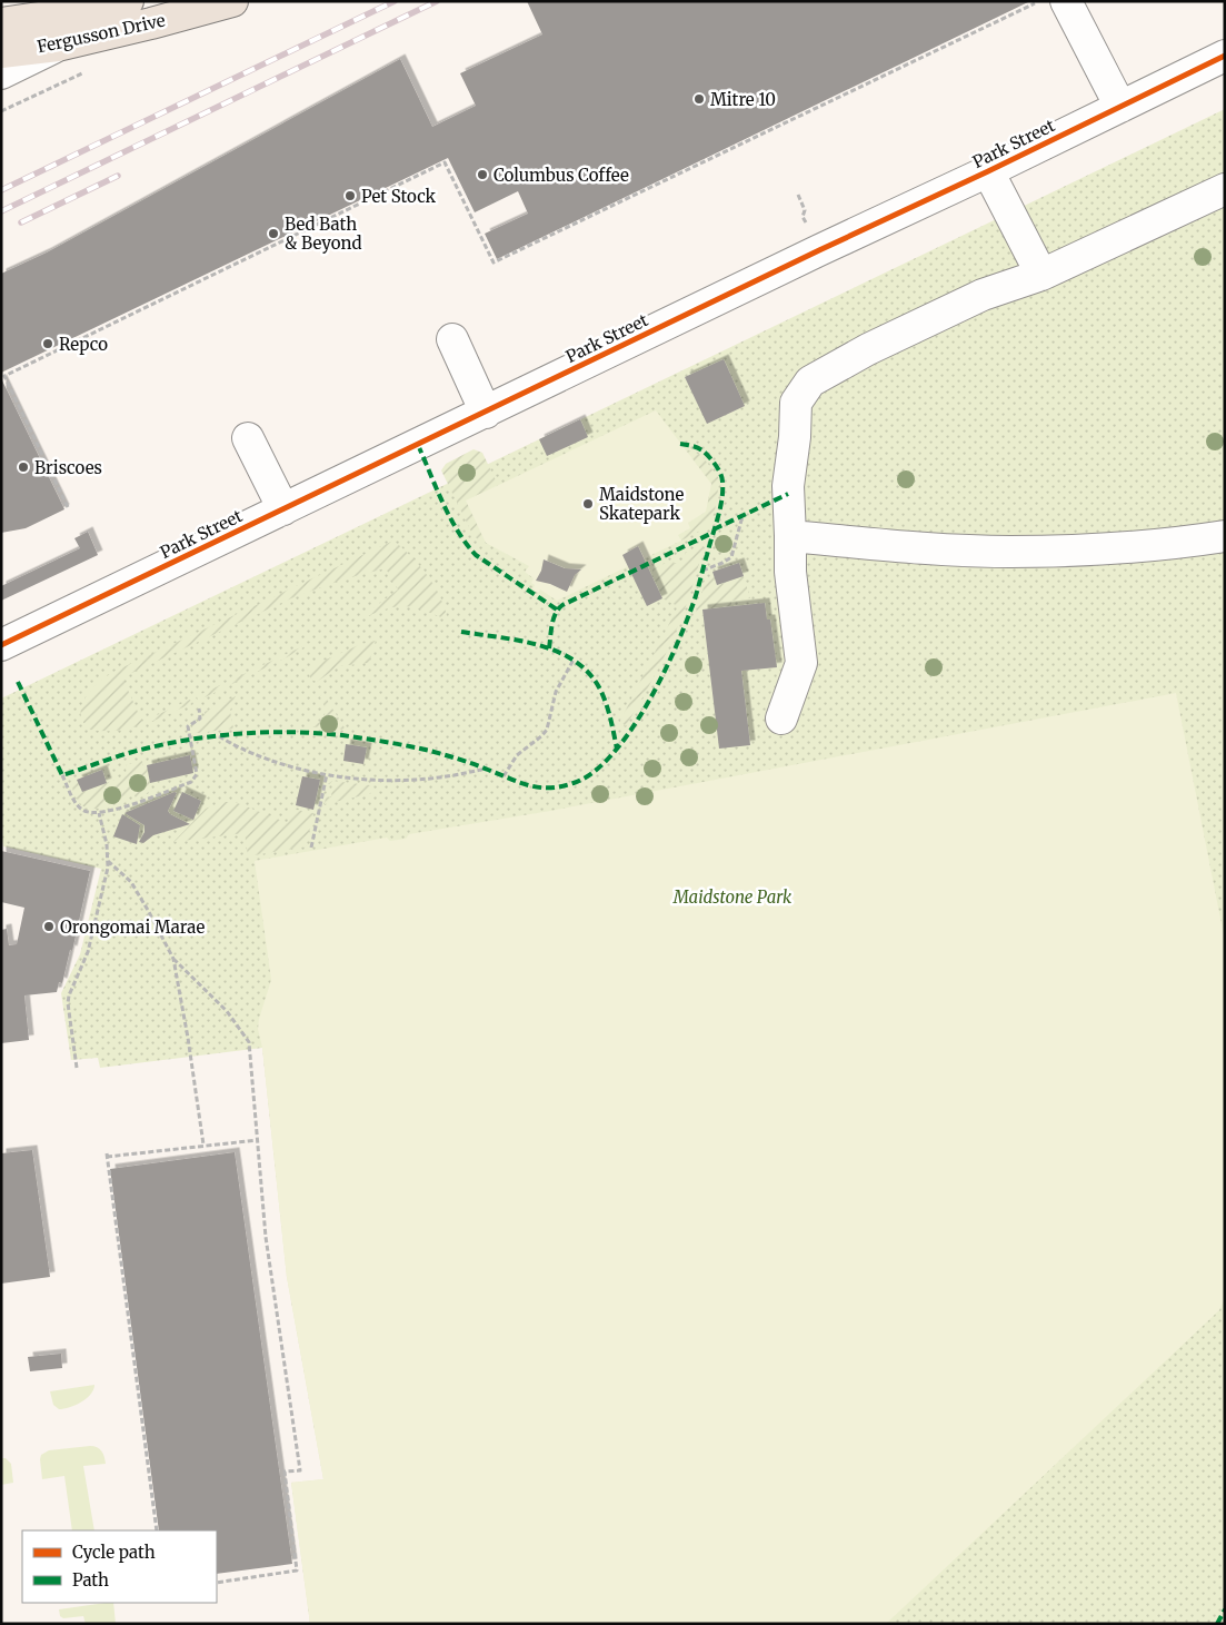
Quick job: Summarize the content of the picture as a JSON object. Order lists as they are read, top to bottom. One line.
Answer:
{"streets":{"main road":["Fergusson Drive"],"street":["Park Street"]},"parks":["Maidstone Park"],"places":["Mitre 10","Columbus Coffee","Pet Stock","Bed Bath & Beyond","Repco","Briscoes","Maidstone Skatepark","Orongomai Marae"],"legend":["Cycle path","Path"]}
